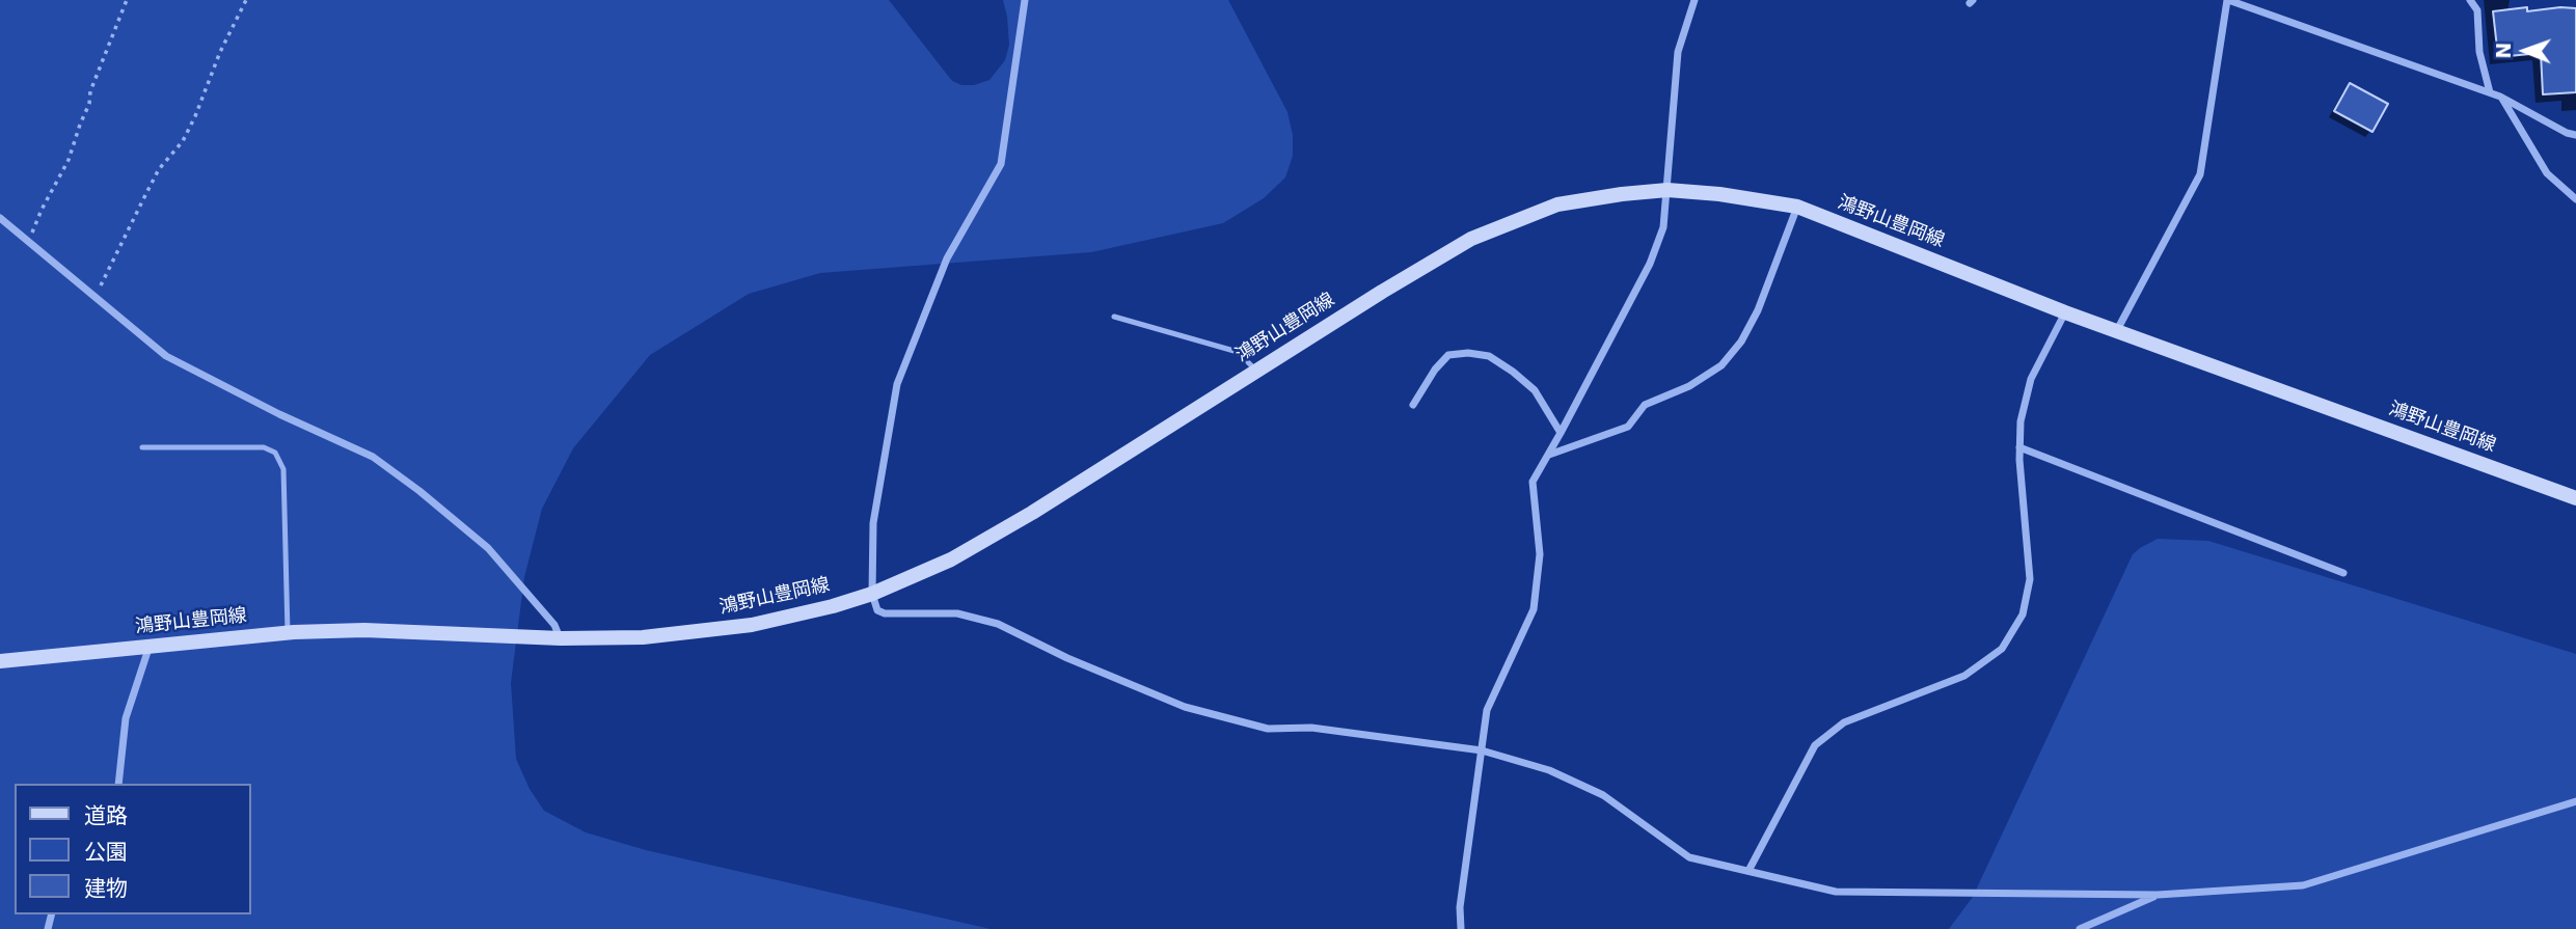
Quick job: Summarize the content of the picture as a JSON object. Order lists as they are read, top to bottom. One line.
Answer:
{"streets":{"main road":["鴻野山豊岡線"]},"legend":["道路","公園","建物"],"north":"left"}
